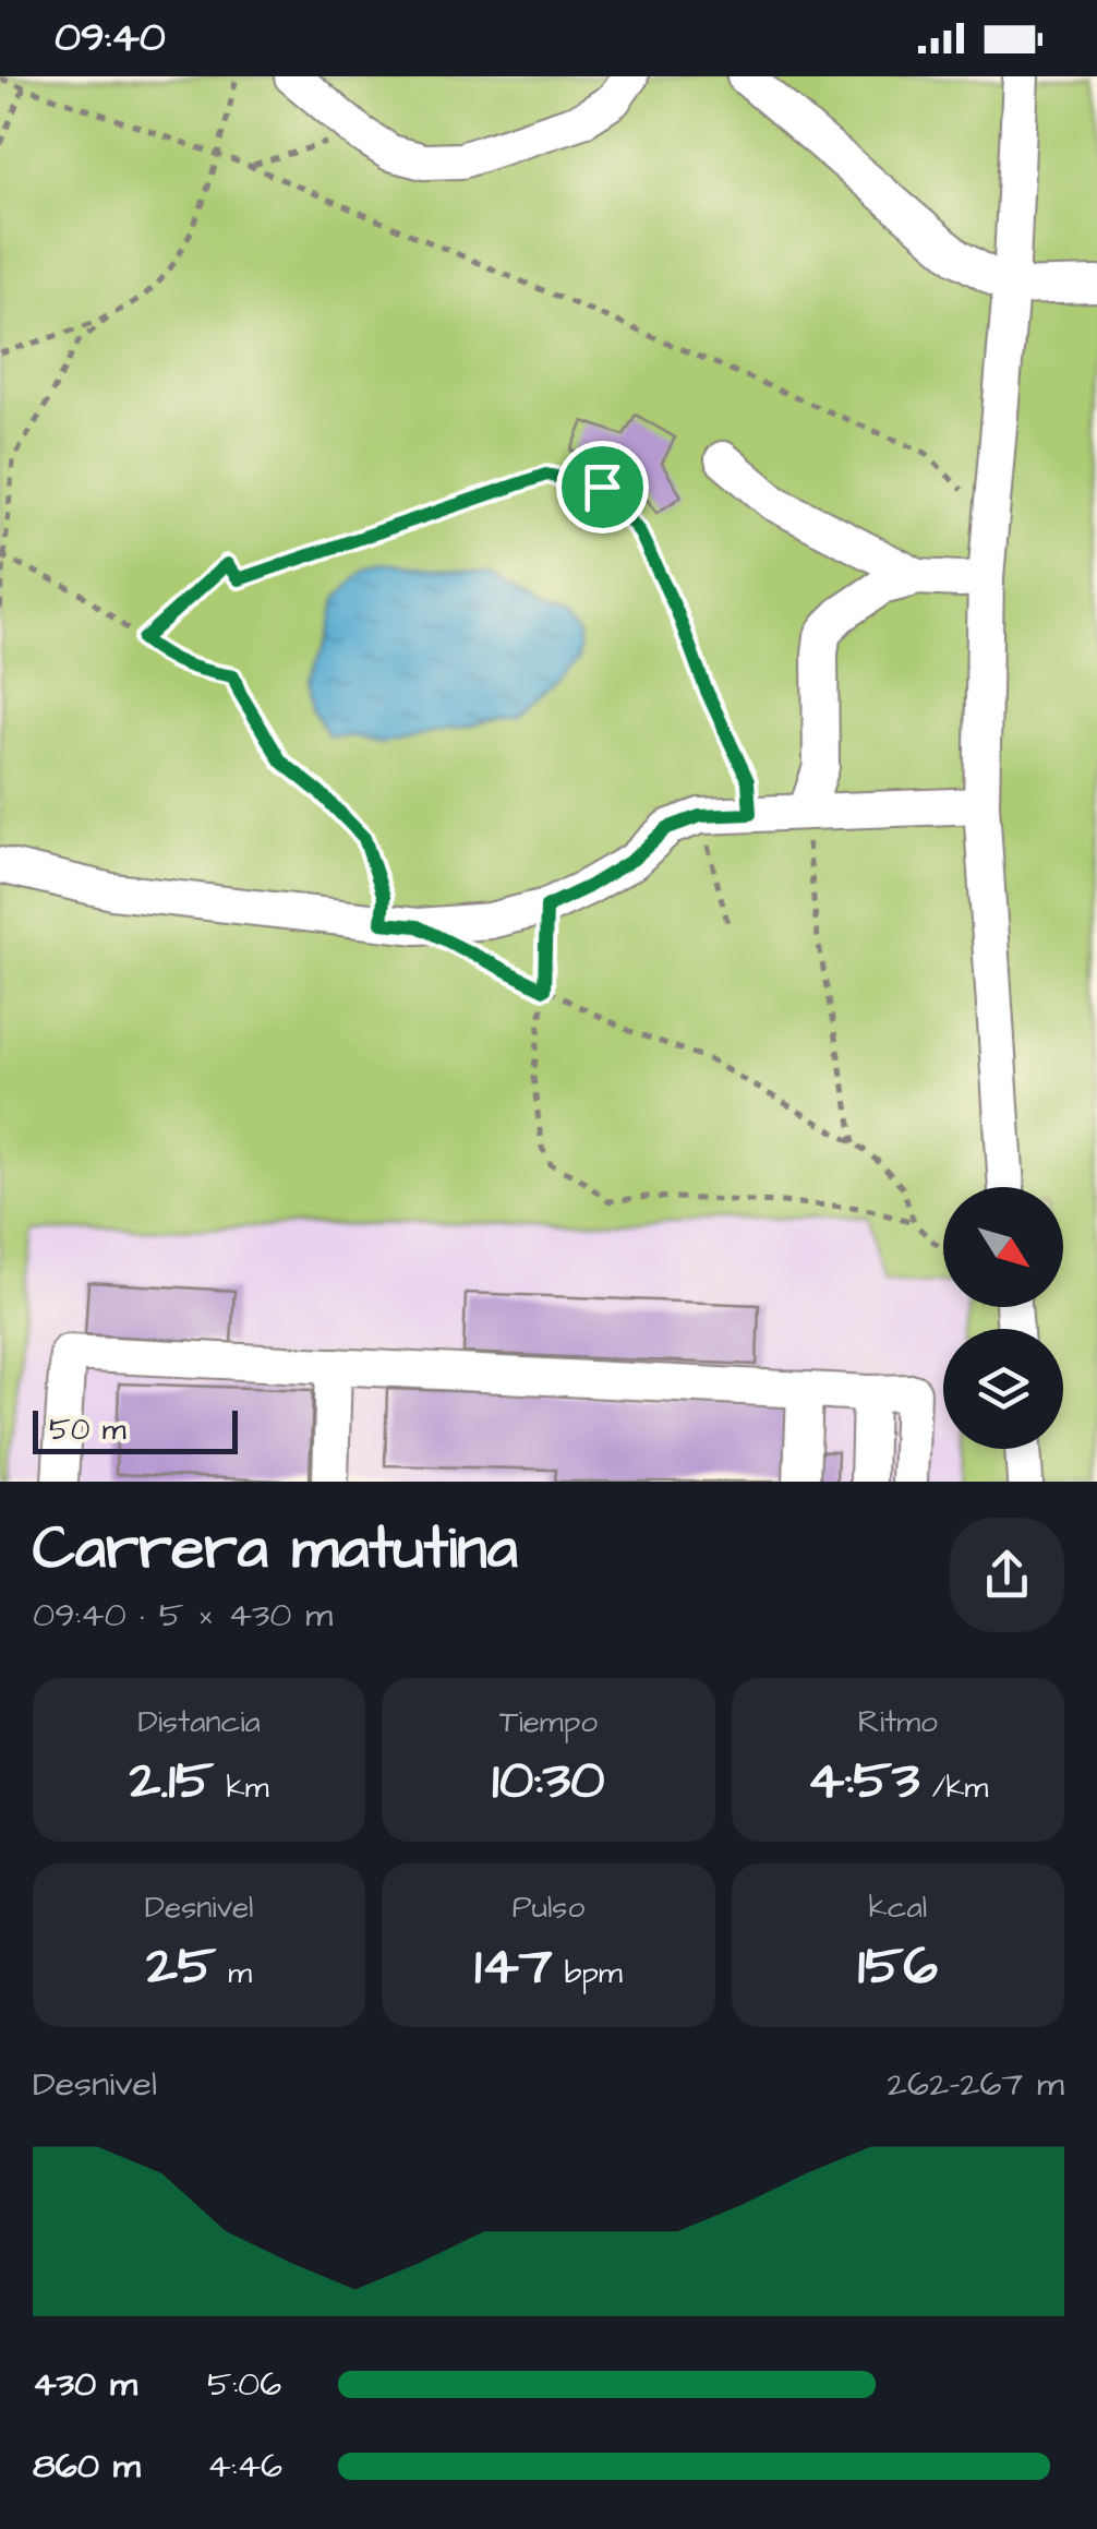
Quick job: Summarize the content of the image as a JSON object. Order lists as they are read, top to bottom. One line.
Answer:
{"scale_bar":"50 m","north":"bottom right","page":{"status":"09:40","scale":"50 m","heading":["Carrera matutina","09:40 · 5 × 430 m"],"stats":[["Distancia","2.15 km"],["Tiempo","10:30"],["Ritmo","4:53 /km"],["Desnivel","25 m"],["Pulso","147 bpm"],["kcal","156"]],"chart":["Desnivel","262–267 m"],"list":[{"name":"430 m","note":"5:06"},{"name":"860 m","note":"4:46"}]}}
